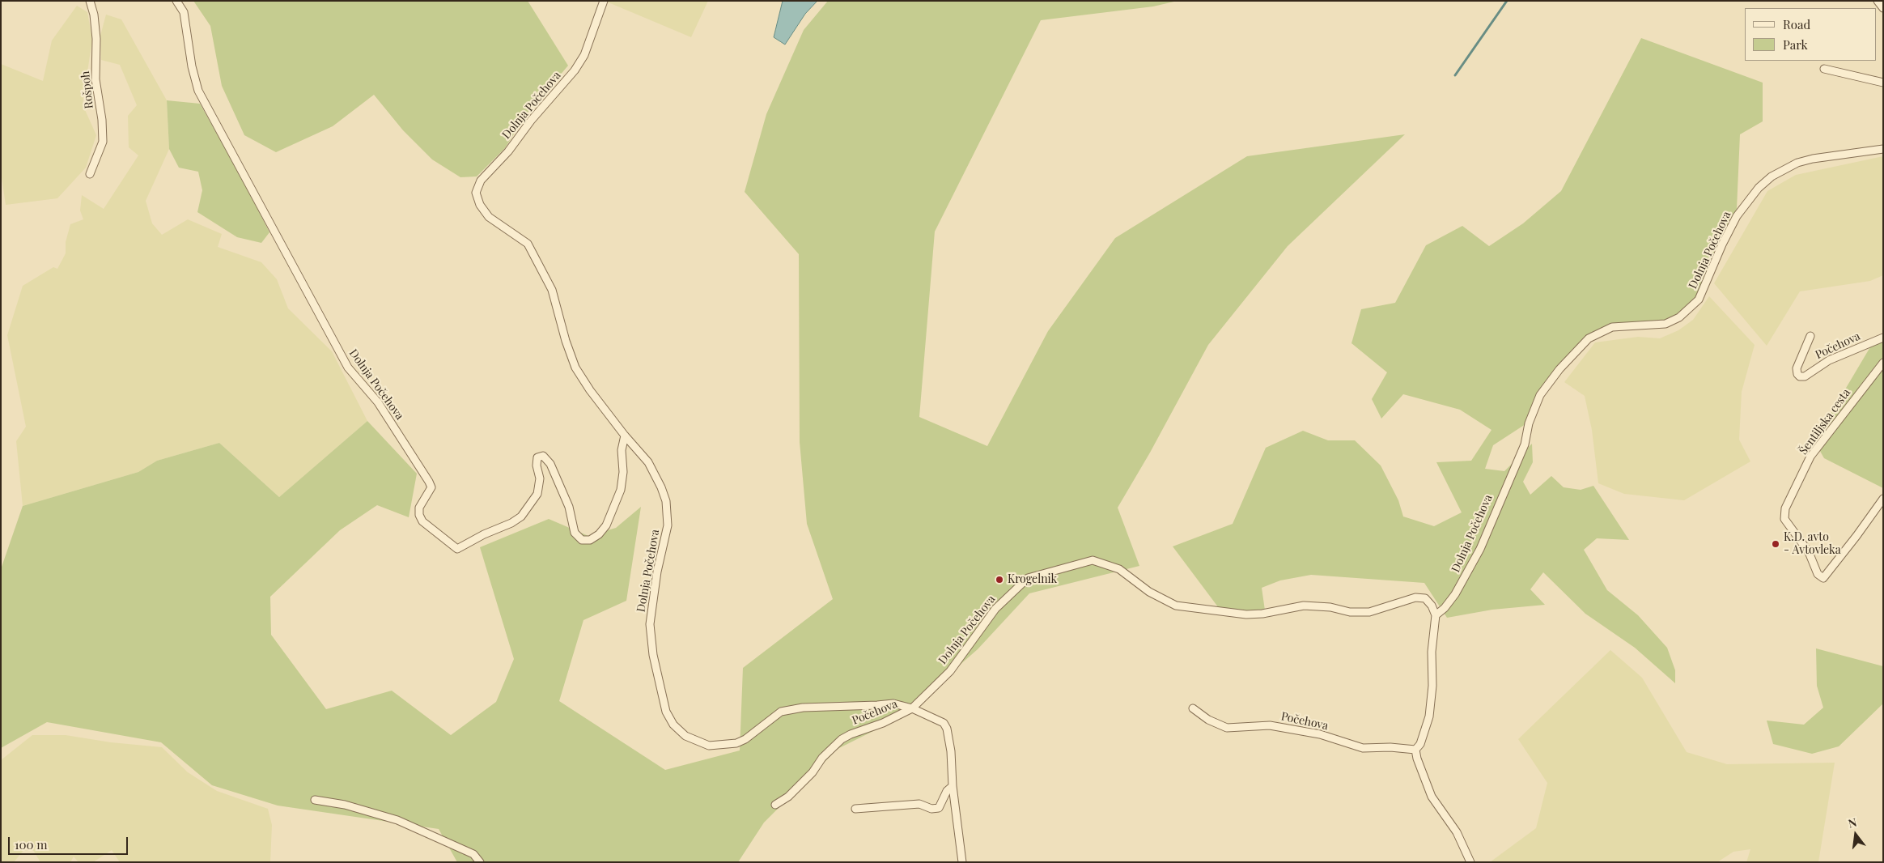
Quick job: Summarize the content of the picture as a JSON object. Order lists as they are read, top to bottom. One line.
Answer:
{"streets":{"street":["Rošpoh","Dolnja Počehova","Počehova","Šentiljska cesta"]},"crossings":[["Dolnja Počehova","Počehova"]],"places":["K.D. avto - Avtovleka","Krogelnik"],"legend":["Road","Park"],"scale_bar":"100 m","north":"top"}
